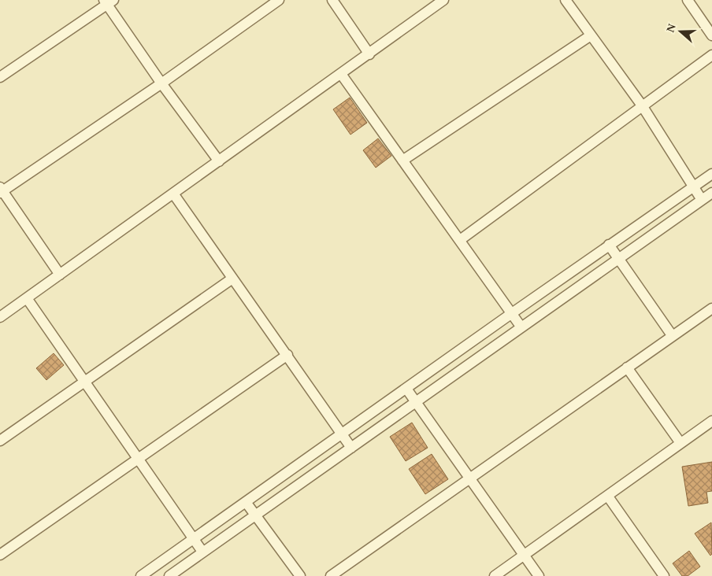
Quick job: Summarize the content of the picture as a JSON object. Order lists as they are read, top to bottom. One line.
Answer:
{"north":"left"}
